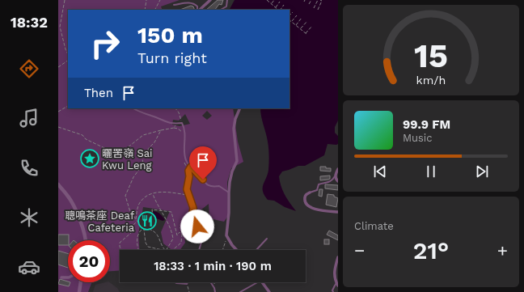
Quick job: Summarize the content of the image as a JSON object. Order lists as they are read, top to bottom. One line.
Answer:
{"places":{"place":["曬罟嶺 Sai Kwu Leng"],"restaurant":["聰鳴茶座 Deaf Cafeteria"]},"page":{"tabs":"18:32","turn":["150 m","Turn right"],"then":"Then","song":["99.9 FM","Music"],"tile":"Climate","heat":["−","21°","+"],"limit":"20","trip":"18:33 · 1 min · 190 m","gauge":["15","km/h"]}}
